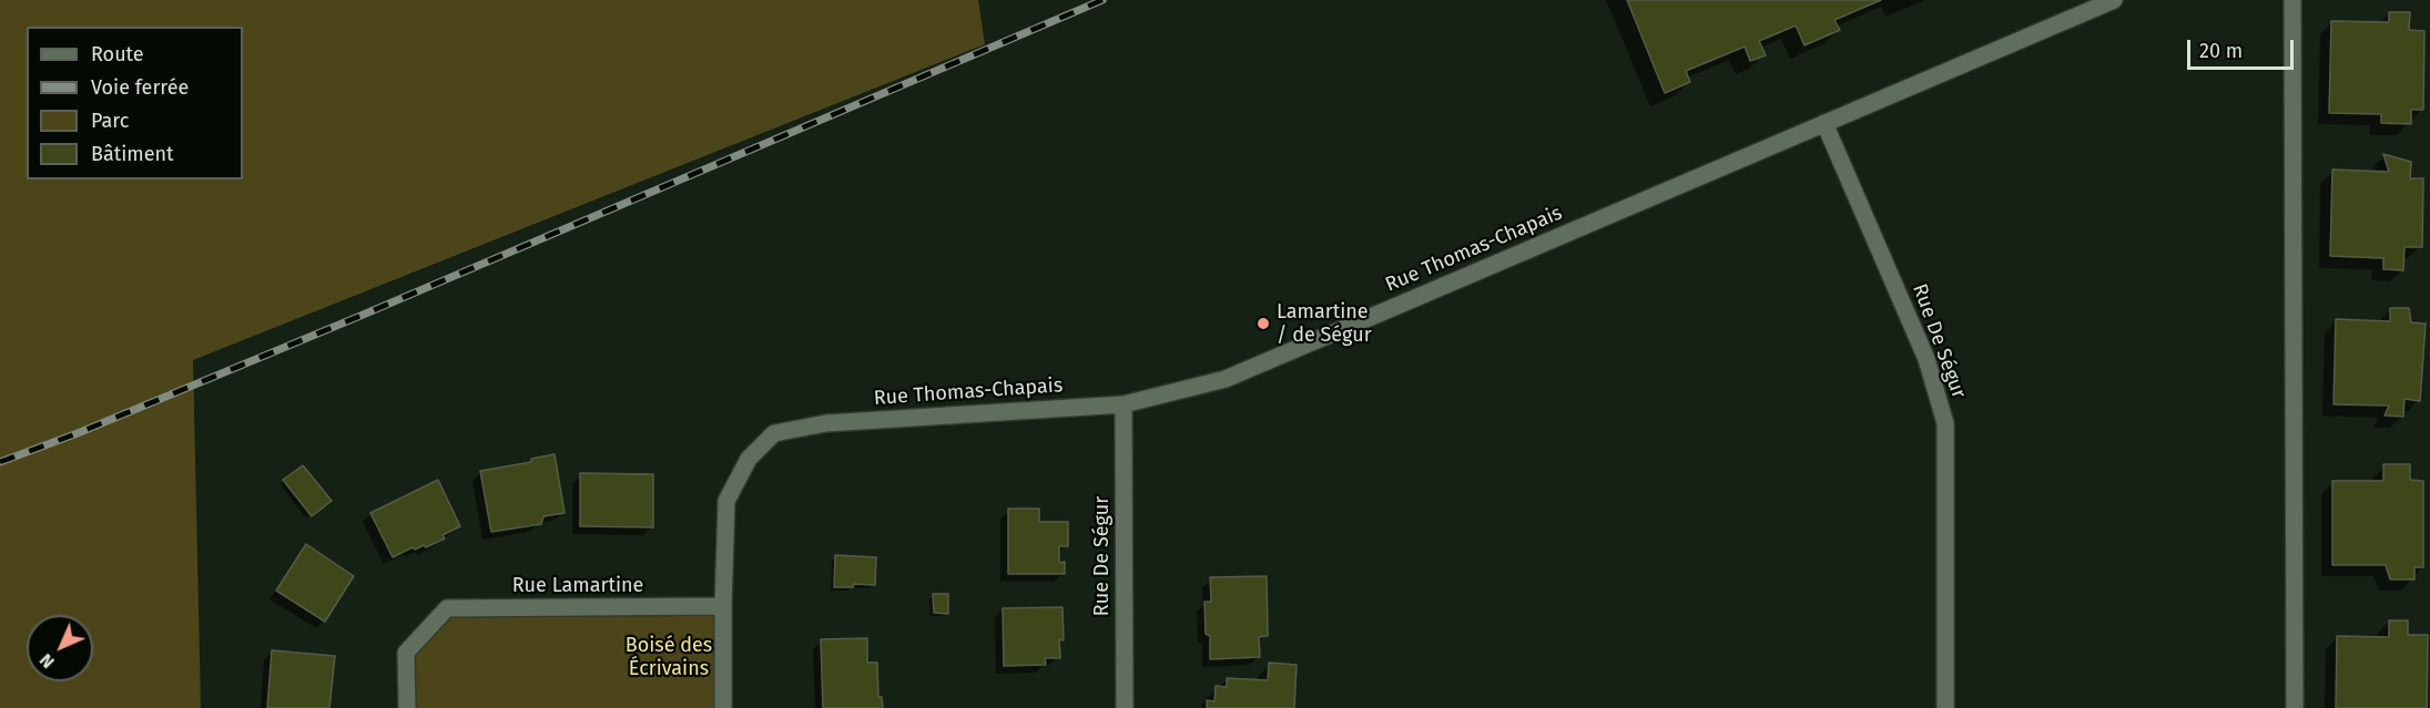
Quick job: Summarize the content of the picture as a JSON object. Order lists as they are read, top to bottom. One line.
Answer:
{"streets":{"street":["Rue Thomas-Chapais","Rue De Ségur","Rue Lamartine"]},"crossings":[["Rue Thomas-Chapais","Rue De Ségur"],["Rue Thomas-Chapais","Rue Lamartine"]],"parks":["Boisé des Écrivains"],"places":["Lamartine / de Ségur"],"legend":["Route","Voie ferrée","Parc","Bâtiment"],"scale_bar":"20 m","north":"bottom left"}
